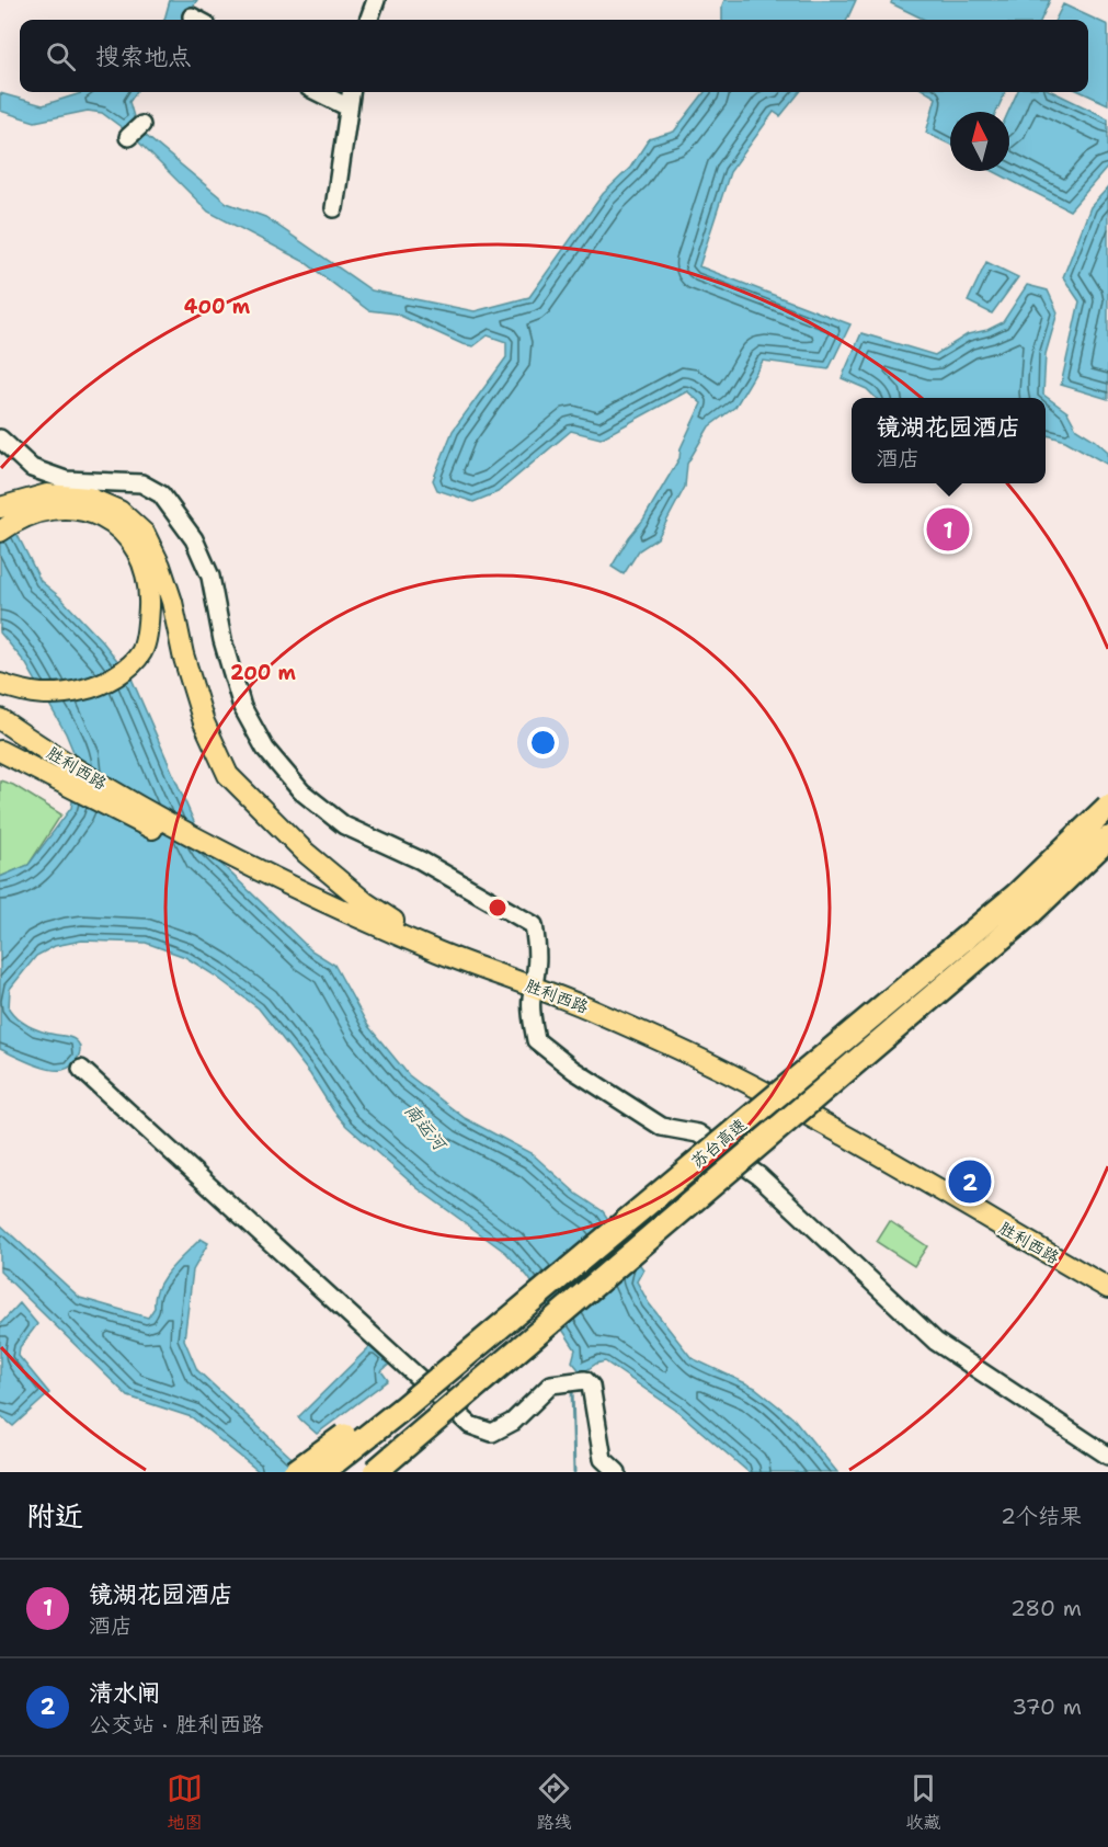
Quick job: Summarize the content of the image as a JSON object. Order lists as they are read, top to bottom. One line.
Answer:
{"streets":{"highway":["苏台高速"],"main road":["胜利西路"]},"water":["南运河"],"north":"top","page":{"search":"搜索地点","popup":["镜湖花园酒店","酒店"],"pins":["1","2"],"heading":["附近","2个结果"],"list":[{"mark":"1","name":"镜湖花园酒店","note":"酒店","value":"280 m"},{"mark":"2","name":"清水闸","note":"公交站 · 胜利西路","value":"370 m"}],"nav":["地图","路线","收藏"]},"rings":["400 m","200 m"]}
